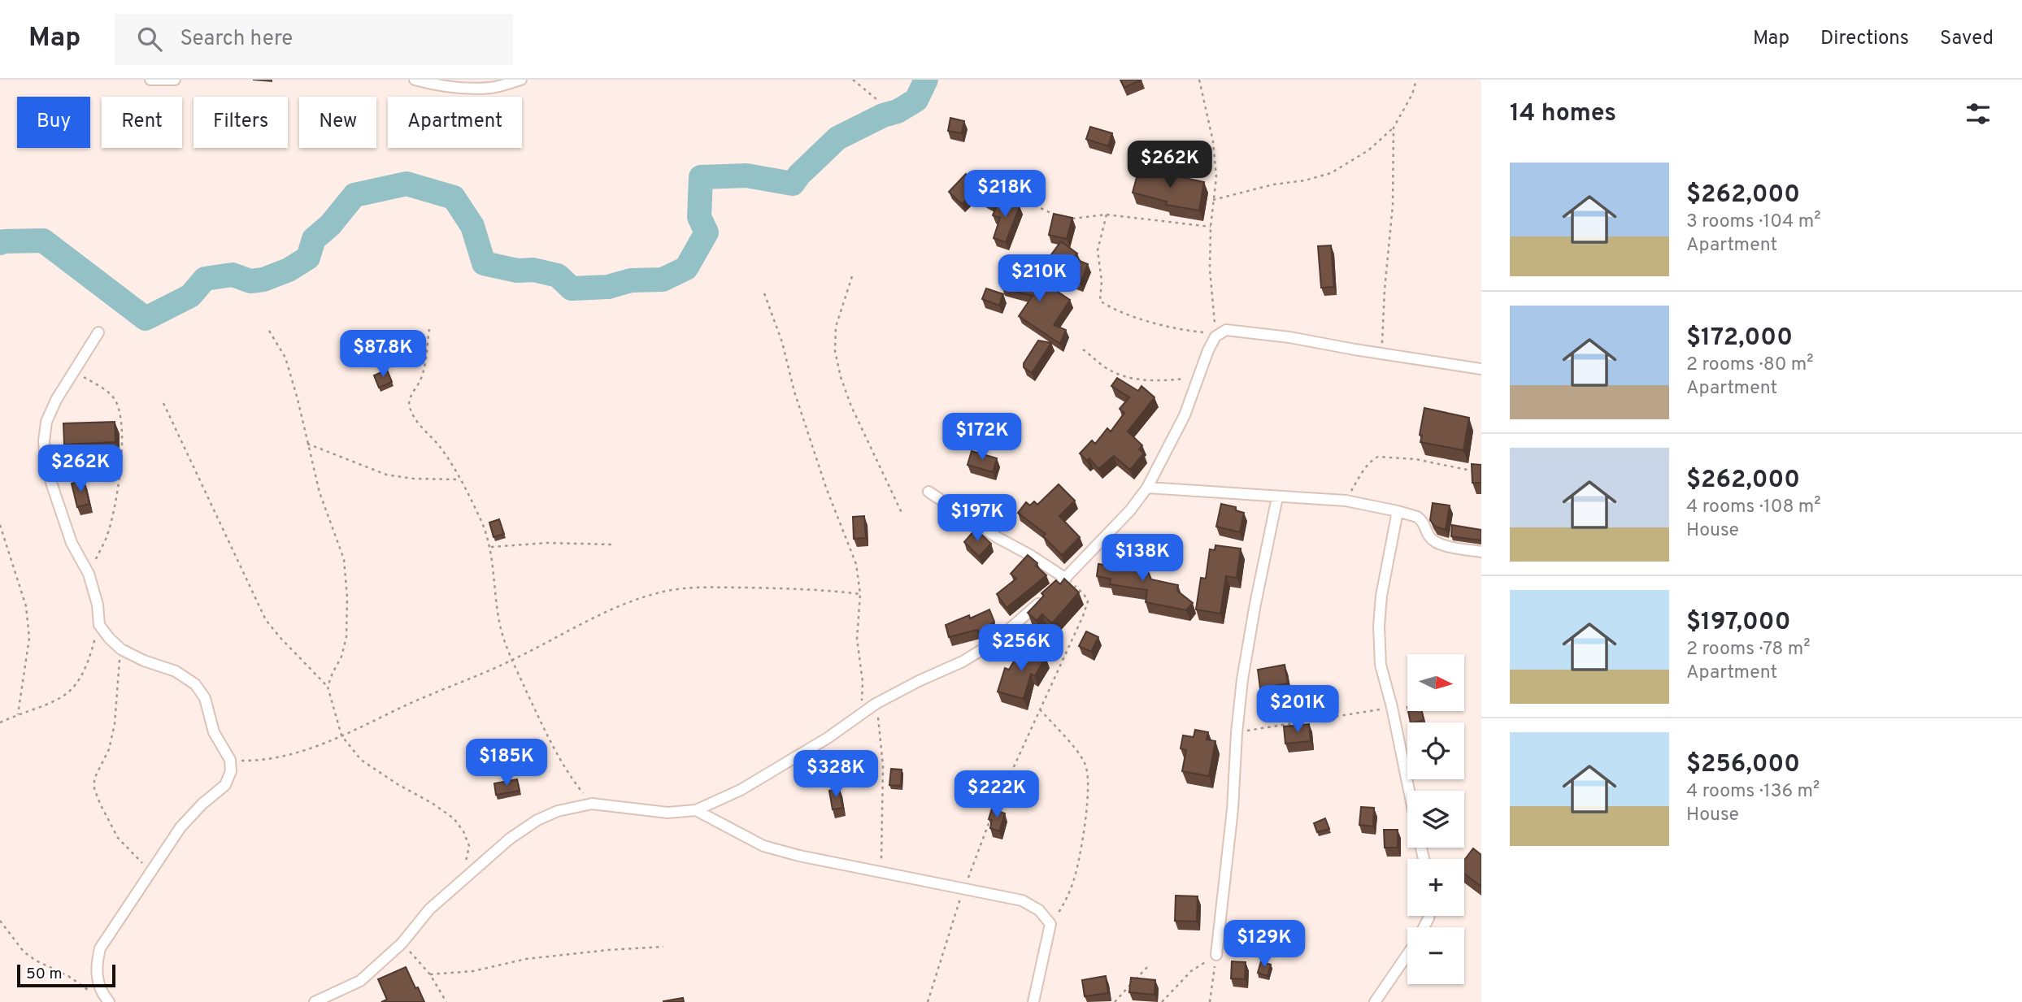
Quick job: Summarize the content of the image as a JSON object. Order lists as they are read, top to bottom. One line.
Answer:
{"scale_bar":"50 m","north":"right","page":{"header":"Map","search":"Search here","nav":["Map","Directions","Saved"],"heading":"14 homes","chip":["Buy","Rent","Filters","New","Apartment"],"price":["$262K","$218K","$210K","$87.8K","$172K","$262K","$197K","$138K","$256K","$201K","$185K","$328K","$222K","$129K"],"list":[{"name":"$262,000","note":"3 rooms · 104 m² · Apartment"},{"name":"$172,000","note":"2 rooms · 80 m² · Apartment"},{"name":"$262,000","note":"4 rooms · 108 m² · House"},{"name":"$197,000","note":"2 rooms · 78 m² · Apartment"},{"name":"$256,000","note":"4 rooms · 136 m² · House"}],"map_buttons":["+","−"],"scale":"50 m"}}
